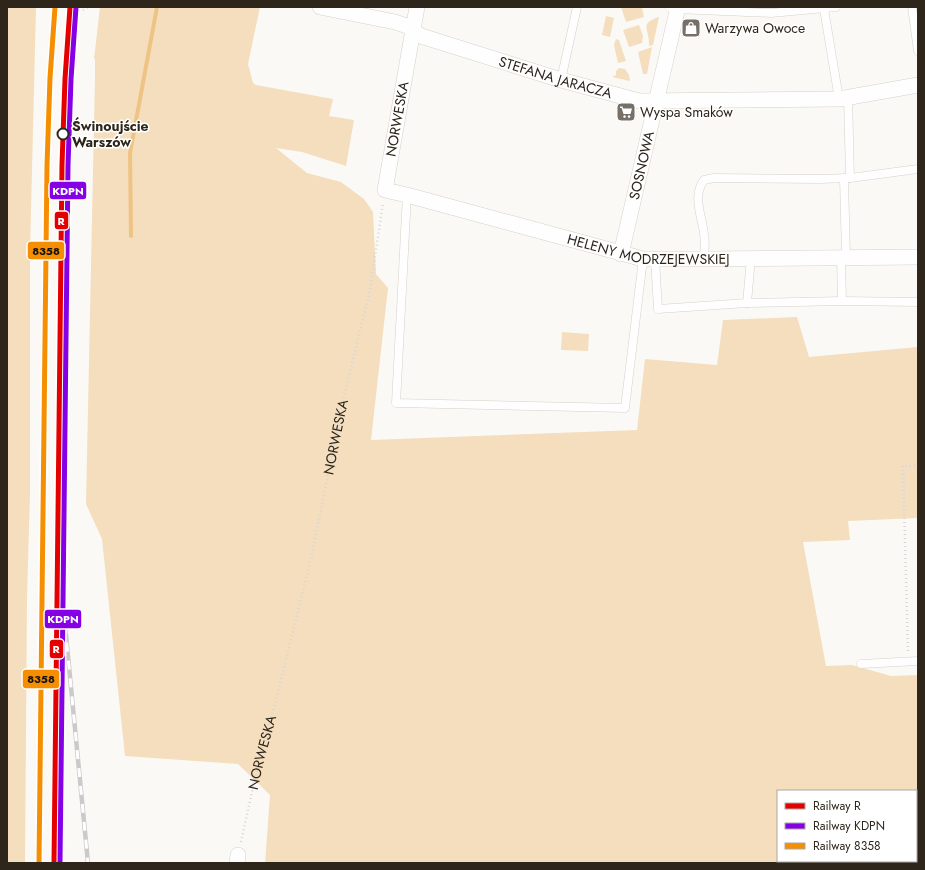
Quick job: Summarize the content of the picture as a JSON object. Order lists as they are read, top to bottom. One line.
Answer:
{"streets":{"street":["STEFANA JARACZA","NORWESKA","SOSNOWA","HELENY MODRZEJEWSKIEJ"]},"crossings":[["STEFANA JARACZA","NORWESKA"],["STEFANA JARACZA","SOSNOWA"],["NORWESKA","HELENY MODRZEJEWSKIEJ"],["SOSNOWA","HELENY MODRZEJEWSKIEJ"]],"places":{"shop":["Warzywa Owoce"],"supermarket":["Wyspa Smaków"],"other":["Świnoujście Warszów"]},"lines":["rail line R","rail line KDPN","rail line 8358"],"legend":["Railway R","Railway KDPN","Railway 8358"]}
